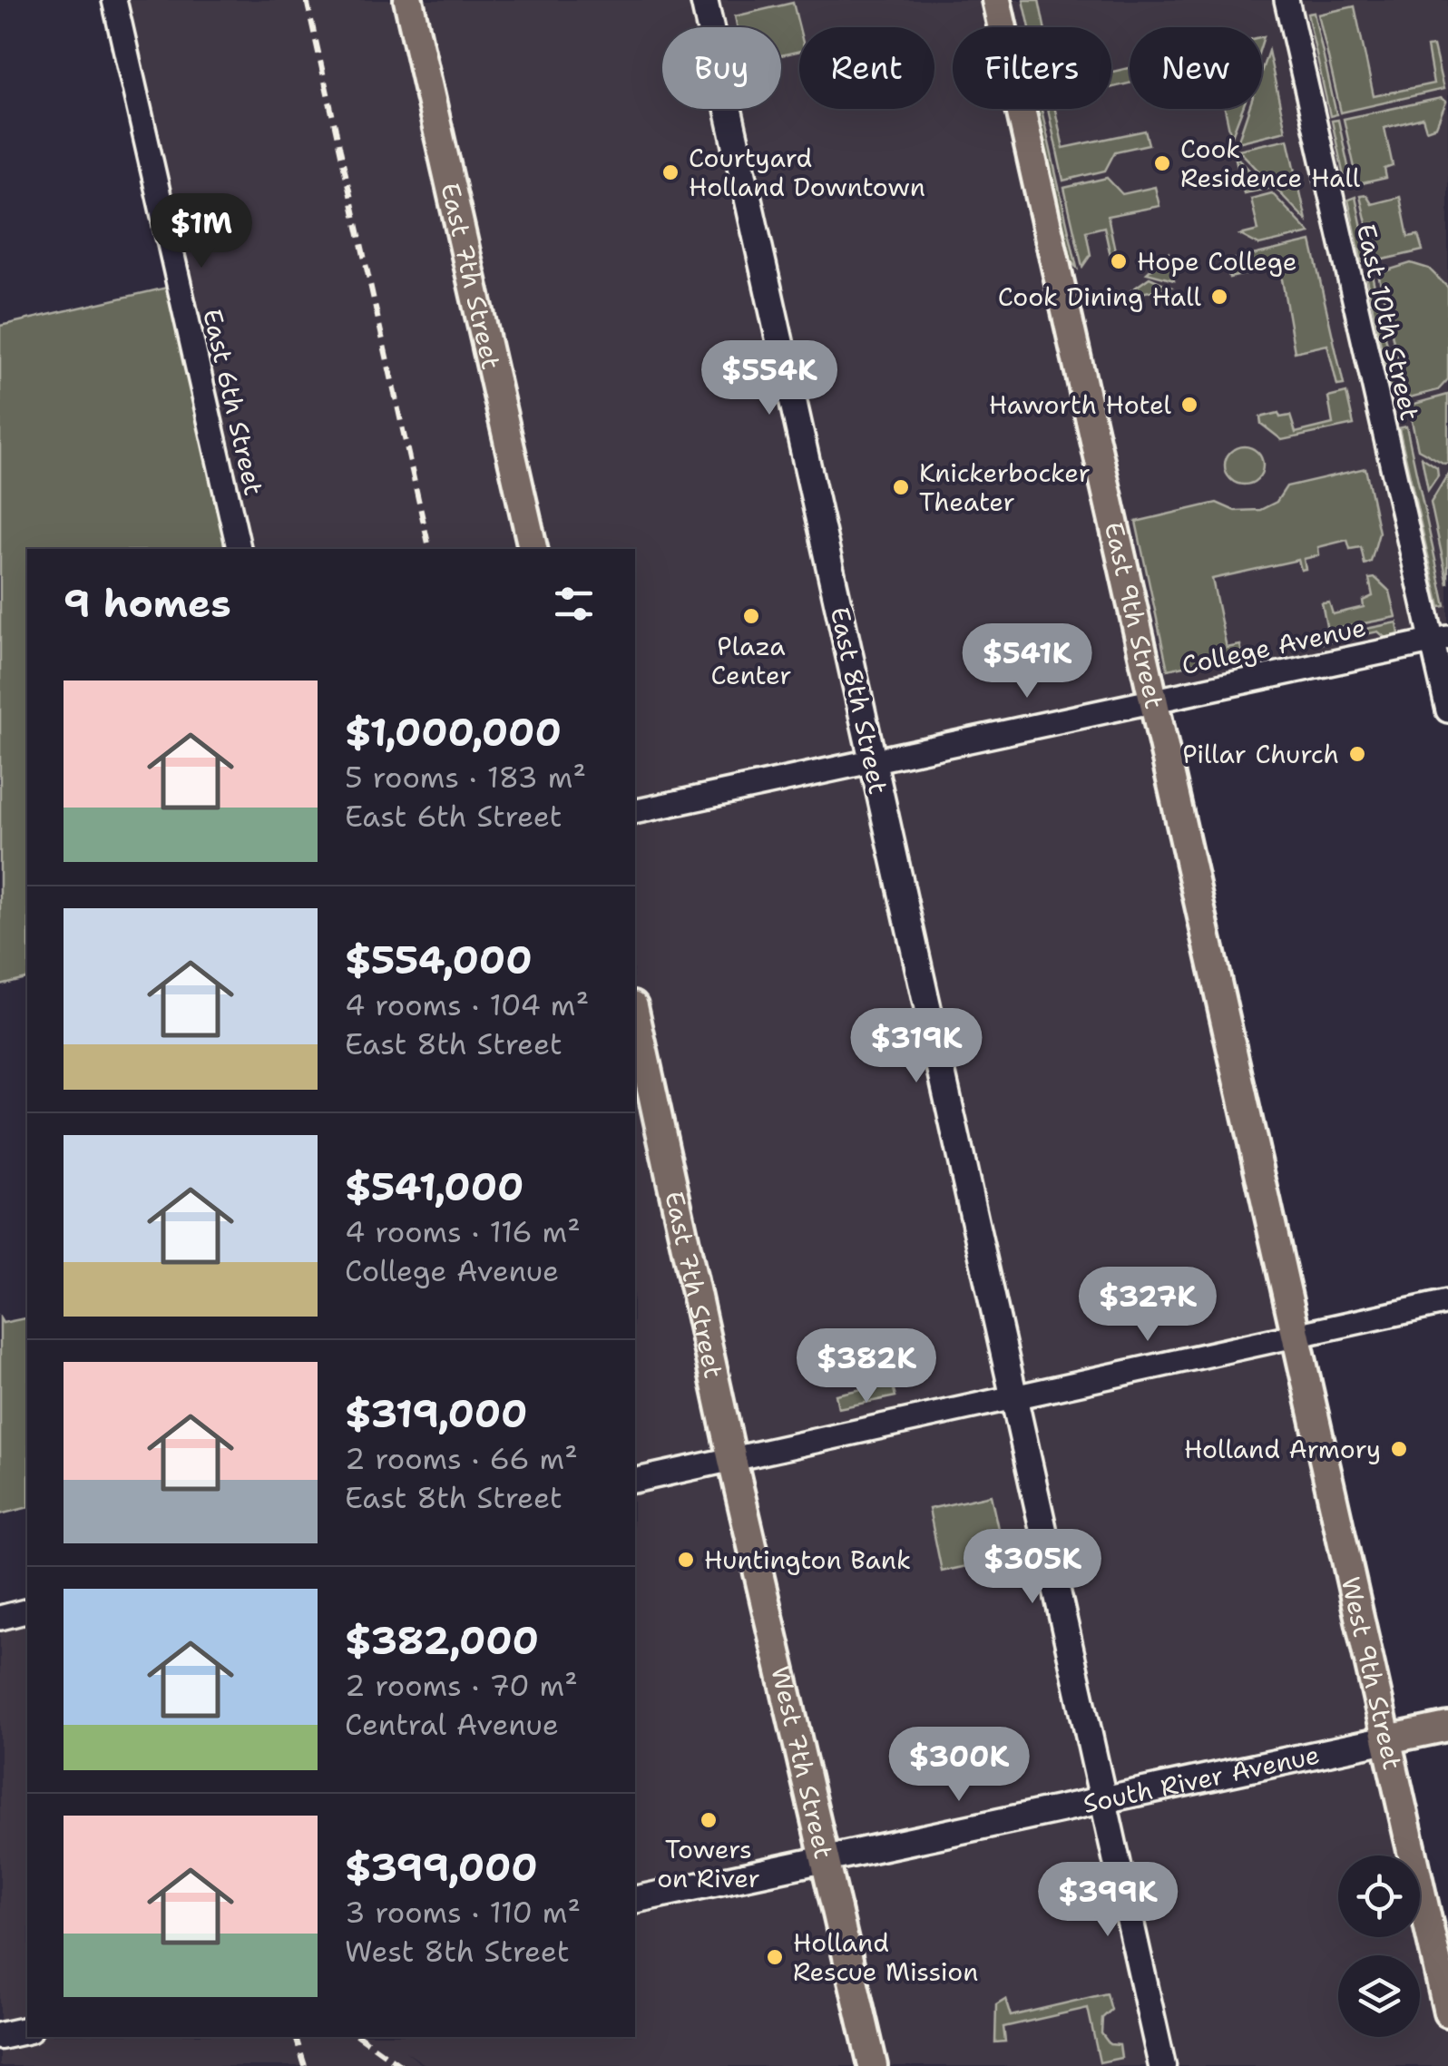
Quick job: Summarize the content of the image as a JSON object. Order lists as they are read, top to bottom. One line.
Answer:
{"streets":{"main road":["East 7th Street","East 9th Street","East 8th Street","West 9th Street","West 7th Street","South River Avenue"],"street":["East 10th Street","East 6th Street","College Avenue"]},"crossings":[["East 7th Street","West 7th Street"],["East 10th Street","College Avenue"],["East 9th Street","College Avenue"],["East 9th Street","West 9th Street"],["College Avenue","East 8th Street"],["East 8th Street","South River Avenue"],["West 9th Street","South River Avenue"],["West 7th Street","South River Avenue"]],"places":["Cook Residence Hall","Courtyard Holland Downtown","Hope College","Cook Dining Hall","Haworth Hotel","Knickerbocker Theater","Plaza Center","Pillar Church","Holland Armory","Huntington Bank","Towers on River","Holland Rescue Mission"],"page":{"chip":["Buy","Rent","Filters","New"],"price":["$1M","$554K","$541K","$319K","$327K","$382K","$305K","$300K","$399K"],"heading":"9 homes","list":[{"name":"$1,000,000","note":"5 rooms · 183 m² · East 6th Street"},{"name":"$554,000","note":"4 rooms · 104 m² · East 8th Street"},{"name":"$541,000","note":"4 rooms · 116 m² · College Avenue"},{"name":"$319,000","note":"2 rooms · 66 m² · East 8th Street"},{"name":"$382,000","note":"2 rooms · 70 m² · Central Avenue"},{"name":"$399,000","note":"3 rooms · 110 m² · West 8th Street"}]}}
